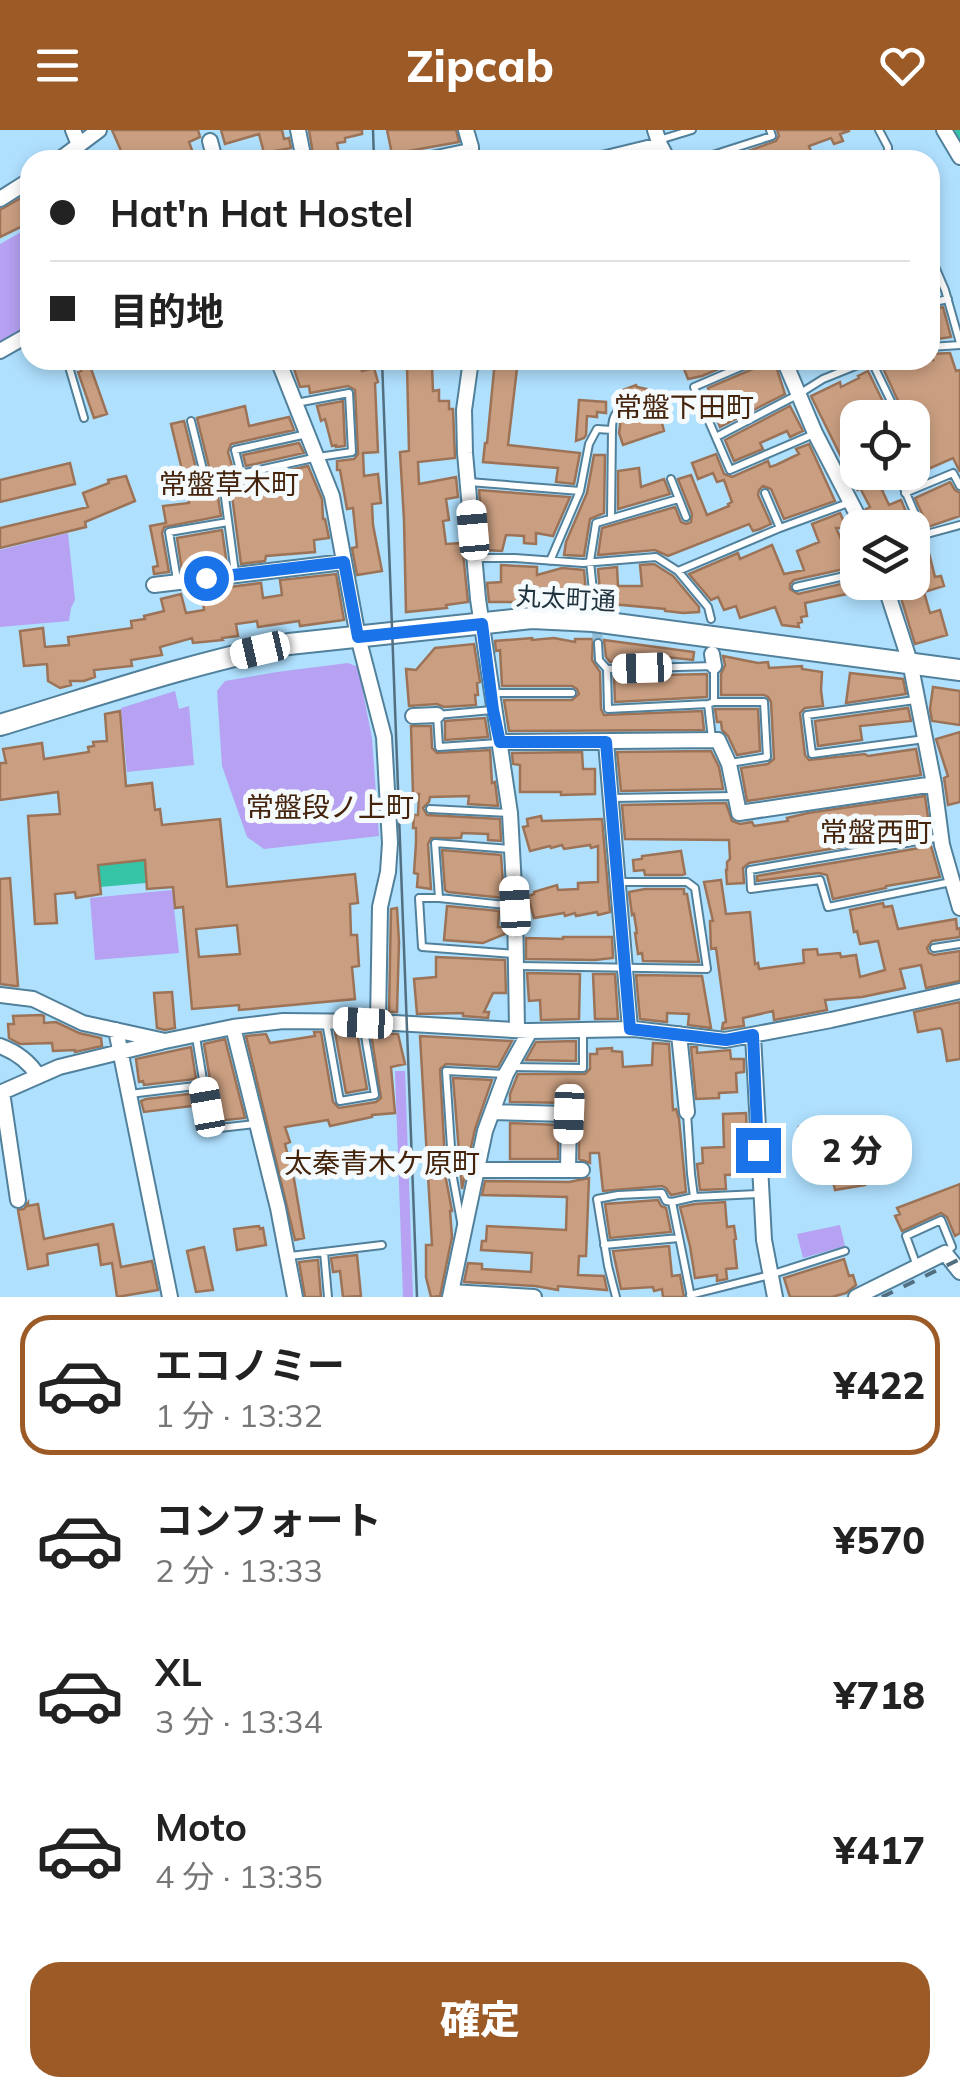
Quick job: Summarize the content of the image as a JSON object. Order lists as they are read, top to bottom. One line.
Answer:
{"streets":{"main road":["丸太町通"]},"districts":["常盤下田町","常盤草木町","常盤段ノ上町","常盤西町","太秦青木ケ原町"],"page":{"header":"Zipcab","banner":["Hat'n Hat Hostel","目的地"],"bubble":"2 分","list":[{"name":"エコノミー","note":"1 分 · 13:32","value":"¥422"},{"name":"コンフォート","note":"2 分 · 13:33","value":"¥570"},{"name":"XL","note":"3 分 · 13:34","value":"¥718"},{"name":"Moto","note":"4 分 · 13:35","value":"¥417"}],"buttons":"確定"}}
